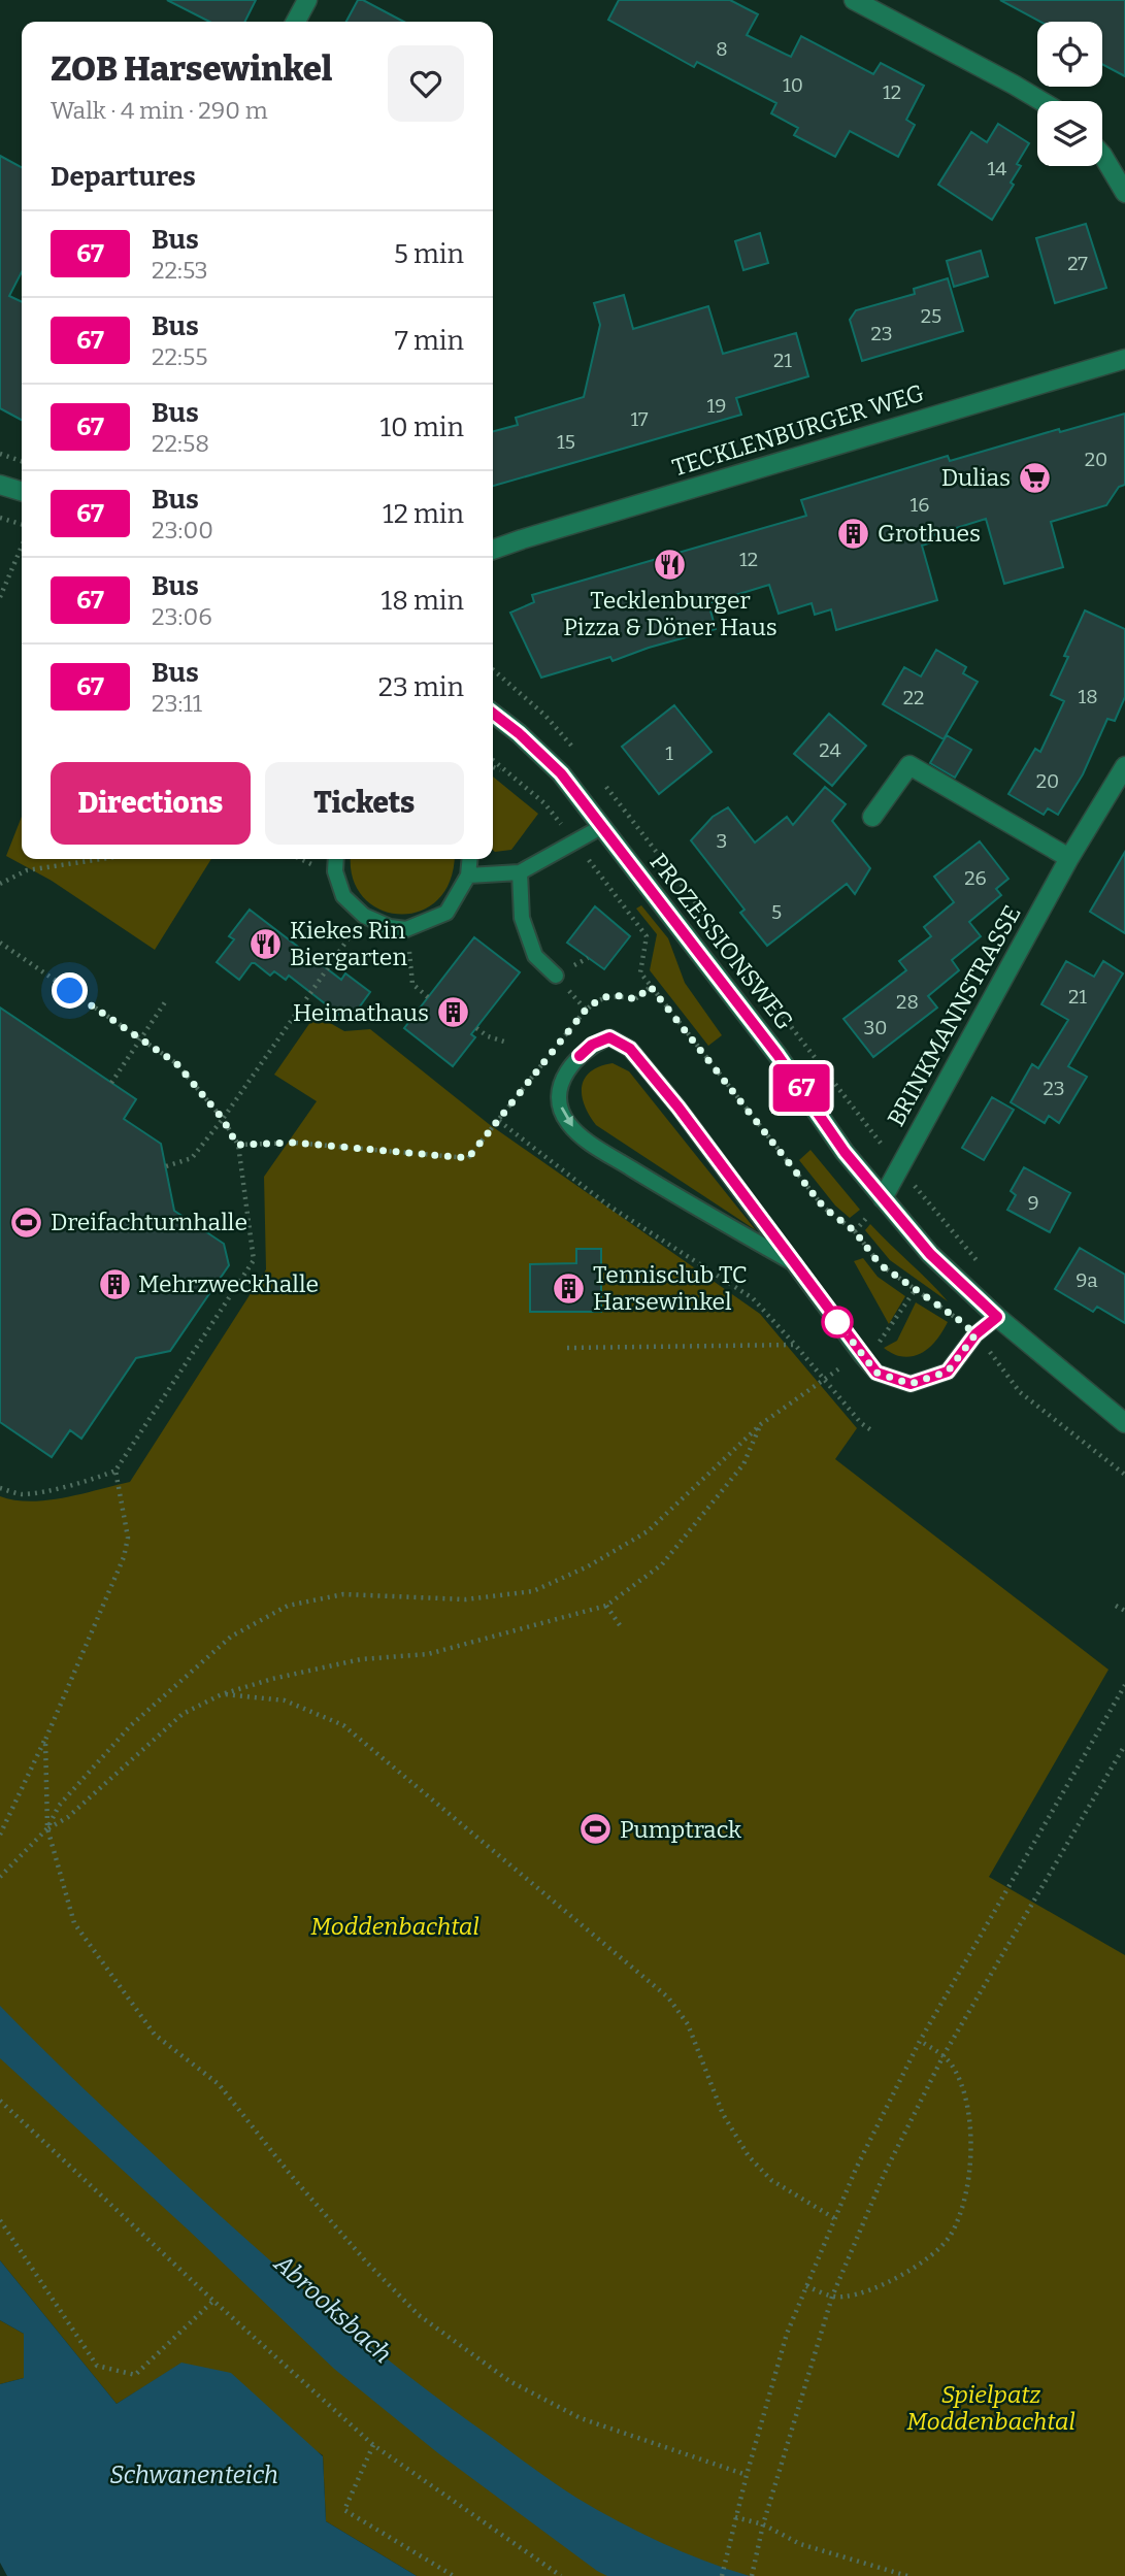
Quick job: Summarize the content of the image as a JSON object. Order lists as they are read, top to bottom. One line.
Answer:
{"streets":{"street":["TECKLENBURGER WEG","PROZESSIONSWEG","BRINKMANNSTRASSE"]},"crossings":[["PROZESSIONSWEG","BRINKMANNSTRASSE"]],"water":["Abrooksbach","Schwanenteich"],"parks":["Moddenbachtal","Spielpatz Moddenbachtal"],"places":{"supermarket":["Dulias"],"building":["Grothues","Heimathaus","Mehrzweckhalle","Tennisclub TC Harsewinkel"],"restaurant":["Tecklenburger Pizza & Döner Haus","Kiekes Rin Biergarten"],"sports":["Dreifachturnhalle","Pumptrack"]},"lines":["bus line 67"],"house_numbers":["8","10","12","14","27","25","23","21","19","17","15","20","16","12","18","22","24","1","20","3","26","5","21","28","30","23","9","9a"],"page":{"on_map":"67","heading":[["ZOB Harsewinkel","Walk · 4 min · 290 m"],"Departures"],"list":[{"mark":"67","name":"Bus","note":"22:53","value":"5 min"},{"mark":"67","name":"Bus","note":"22:55","value":"7 min"},{"mark":"67","name":"Bus","note":"22:58","value":"10 min"},{"mark":"67","name":"Bus","note":"23:00","value":"12 min"},{"mark":"67","name":"Bus","note":"23:06","value":"18 min"},{"mark":"67","name":"Bus","note":"23:11","value":"23 min"}],"buttons":["Directions","Tickets"]}}
